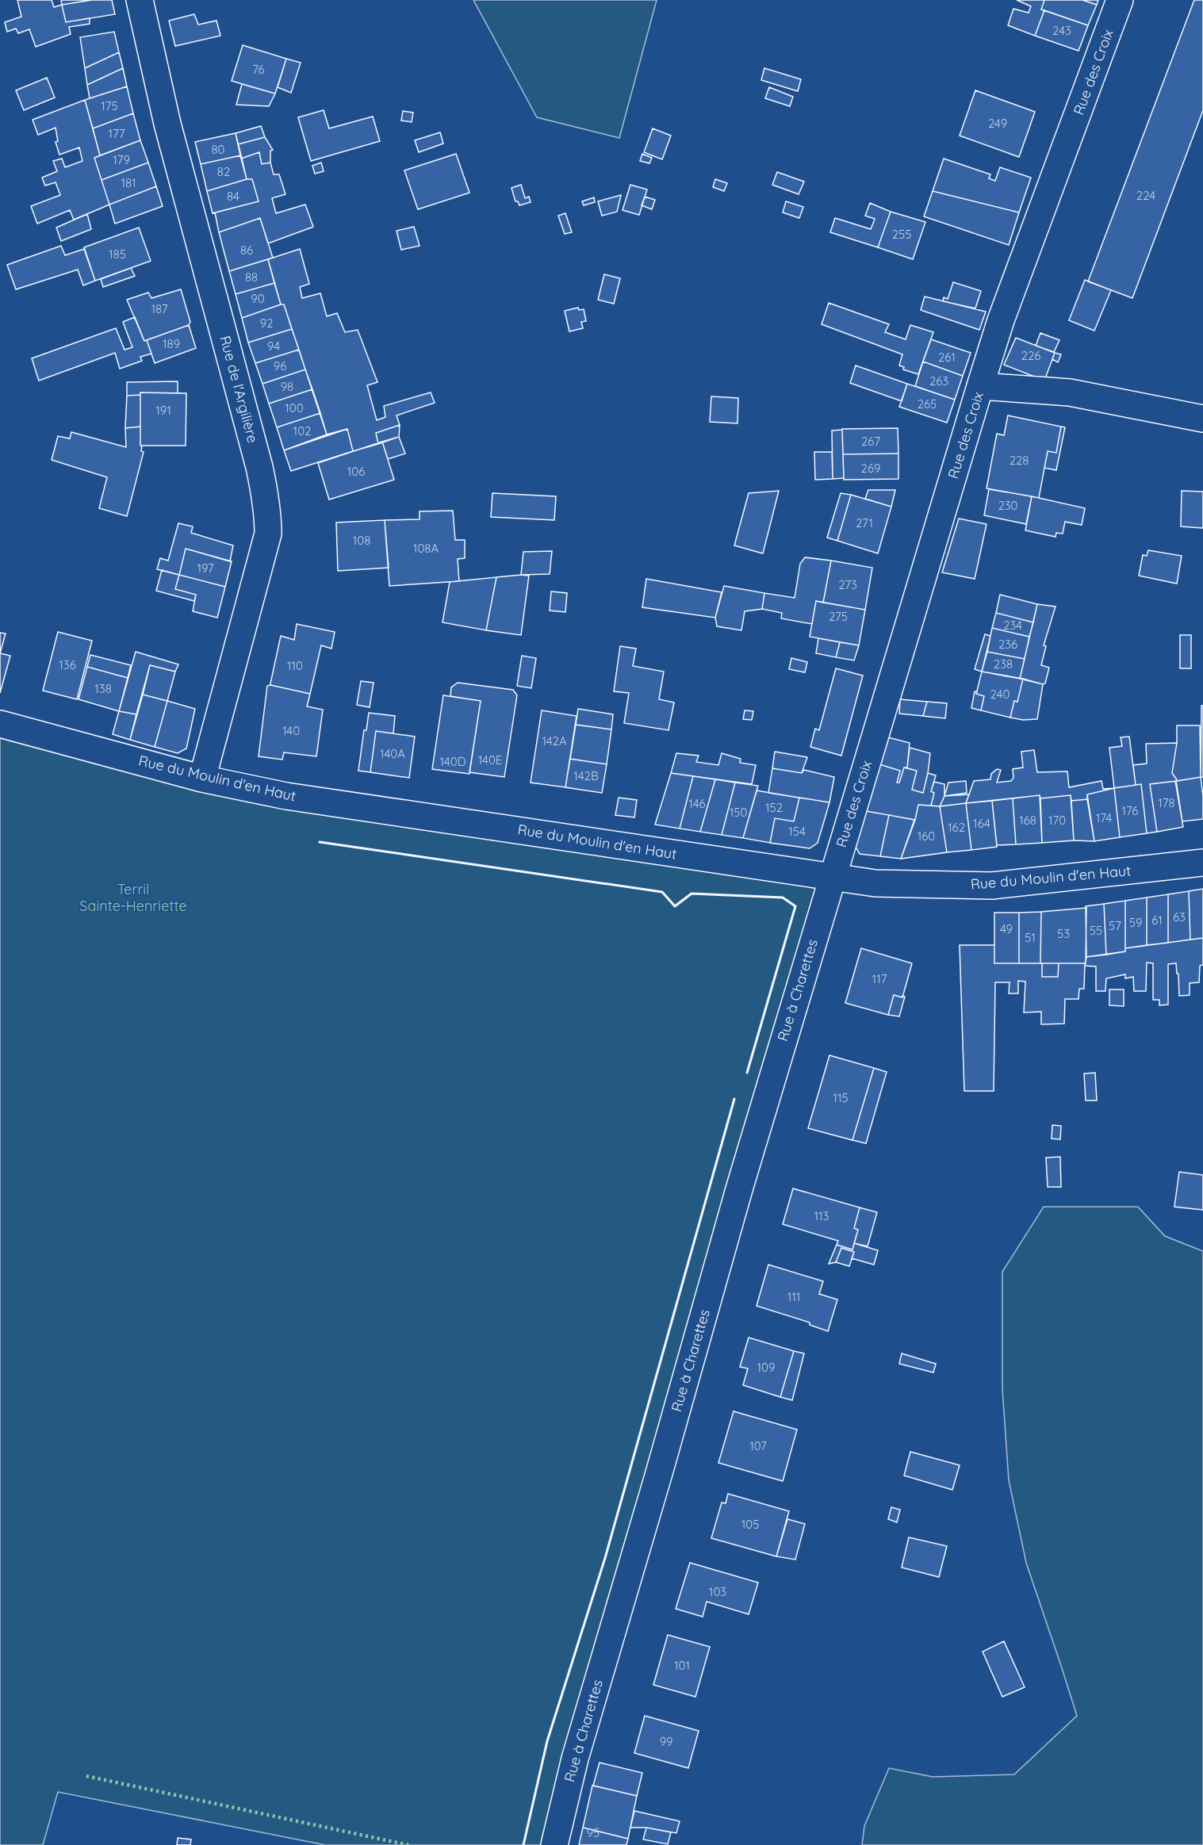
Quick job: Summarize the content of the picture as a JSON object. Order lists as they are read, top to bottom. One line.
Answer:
{"streets":{"street":["Rue des Croix","Rue de l'Argilière","Rue du Moulin d'en Haut","Rue à Charettes"]},"crossings":[["Rue des Croix","Rue du Moulin d'en Haut"],["Rue des Croix","Rue à Charettes"],["Rue de l'Argilière","Rue du Moulin d'en Haut"],["Rue du Moulin d'en Haut","Rue à Charettes"]],"parks":["Terril Sainte-Henriette"],"house_numbers":["243","76","175","249","177","80","179","82","181","224","84","255","86","185","88","90","187","92","189","94","226","261","96","263","98","265","100","191","102","267","228","269","106","230","271","108","108A","197","273","275","234","236","238","136","110","138","240","140","142A","140A","140E","140D","142B","178","146","152","176","150","174","168","170","164","162","154","160","63","61","59","57","49","55","53","51","117","115","113","111","109","107","105","103","101","99","95"]}
